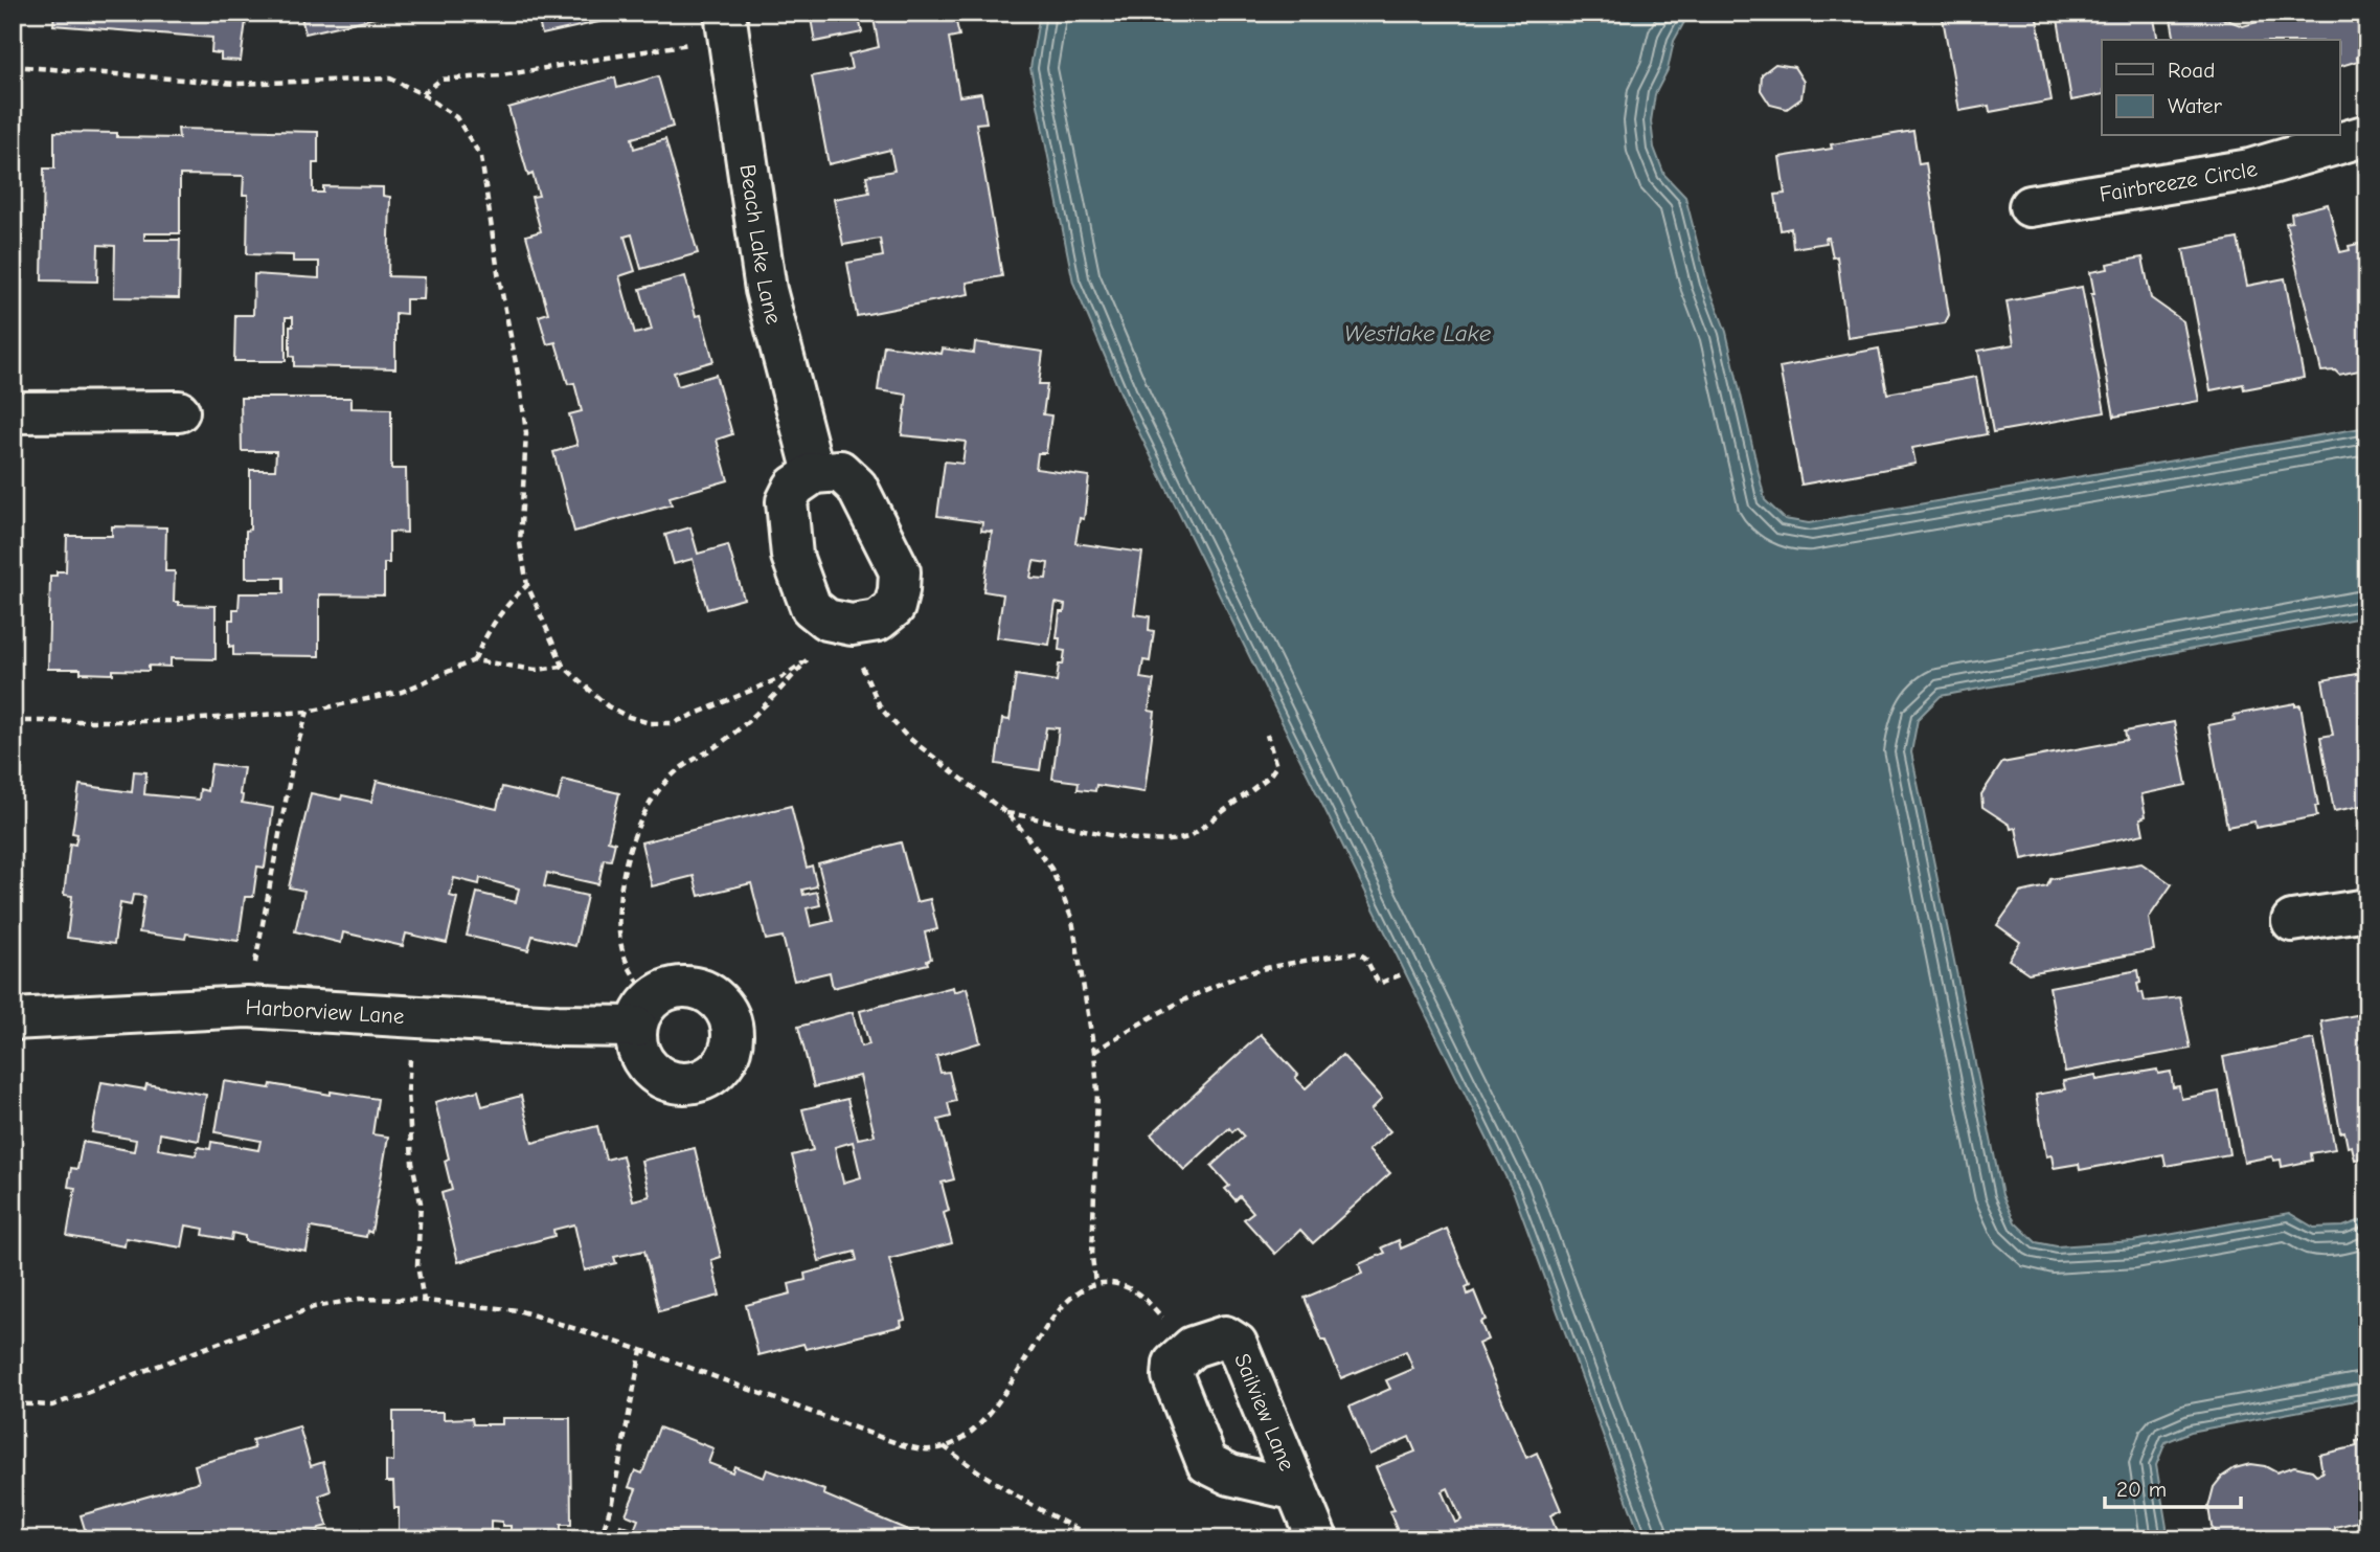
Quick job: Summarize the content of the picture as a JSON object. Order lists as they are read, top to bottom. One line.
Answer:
{"streets":{"street":["Fairbreeze Circle","Beach Lake Lane","Harborview Lane","Sailview Lane"]},"water":["Westlake Lake"],"legend":["Road","Water"],"scale_bar":"20 m"}
